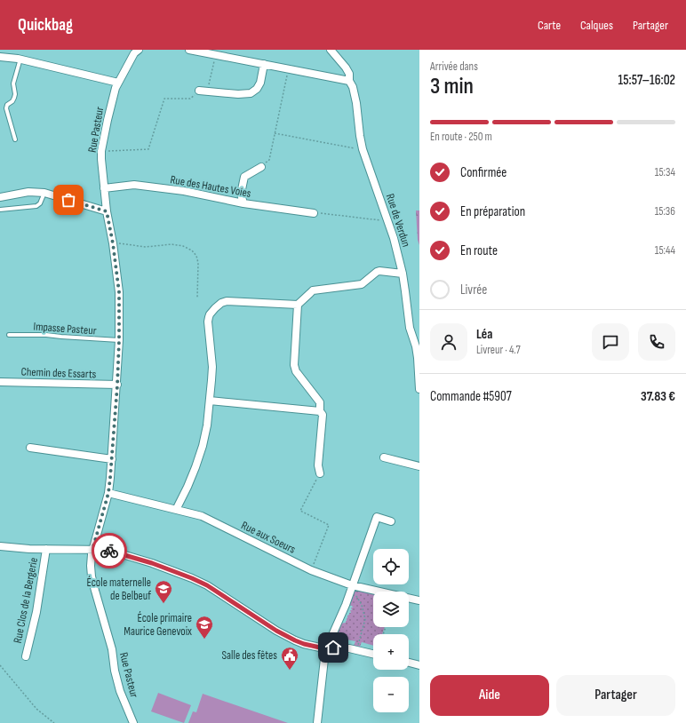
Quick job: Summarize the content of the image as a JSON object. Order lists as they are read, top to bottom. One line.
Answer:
{"streets":{"street":["Rue Pasteur","Rue des Hautes Voies","Rue de Verdun","Chemin des Essarts","Rue aux Soeurs","Rue Clos de la Bergerie"],"lane":["Impasse Pasteur"]},"crossings":[["Rue Pasteur","Rue des Hautes Voies"],["Rue Pasteur","Impasse Pasteur"],["Rue Pasteur","Chemin des Essarts"],["Rue Pasteur","Rue aux Soeurs"]],"places":{"school or university":["École maternelle de Belbeuf","École primaire Maurice Genevoix"],"public building":["Salle des fêtes"]},"page":{"header":"Quickbag","nav":["Carte","Calques","Partager"],"heading":["3 min","Arrivée dans","15:57–16:02"],"panel":["Léa","Livreur · 4.7","Commande #5907","37.83 €"],"bar":"En route · 250 m","list":[["Confirmée","15:34"],["En préparation","15:36"],["En route","15:44"],"Livrée"],"map_buttons":["+","−"],"buttons":["Aide","Partager"]}}
